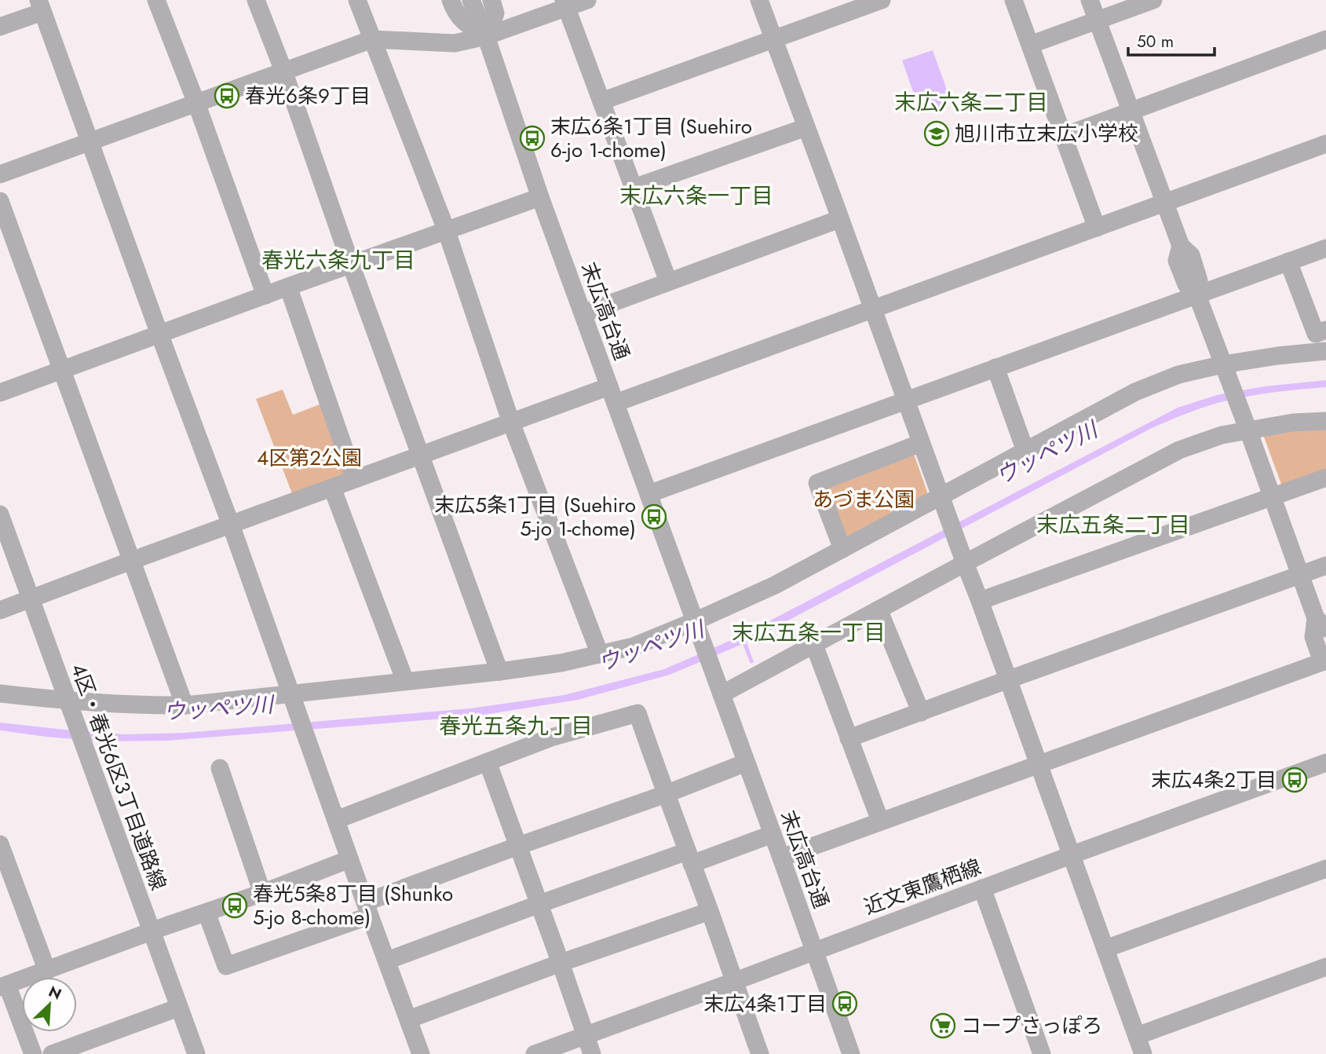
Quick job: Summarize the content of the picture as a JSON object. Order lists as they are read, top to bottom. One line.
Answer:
{"streets":{"street":["末広高台通","4区・春光6区3丁目道路線","近文東鷹栖線"]},"crossings":[["末広高台通","近文東鷹栖線"]],"districts":["末広六条二丁目","末広六条一丁目","春光六条九丁目","末広五条二丁目","末広五条一丁目","春光五条九丁目"],"water":["ウッペツ川"],"parks":["4区第2公園","あづま公園"],"places":{"bus stop":["春光6条9丁目","末広6条1丁目 (Suehiro 6-jo 1-chome)","末広5条1丁目 (Suehiro 5-jo 1-chome)","末広4条2丁目","春光5条8丁目 (Shunko 5-jo 8-chome)","末広4条1丁目"],"school or university":["旭川市立末広小学校"],"supermarket":["コープさっぽろ"]},"scale_bar":"50 m","north":"top right"}
